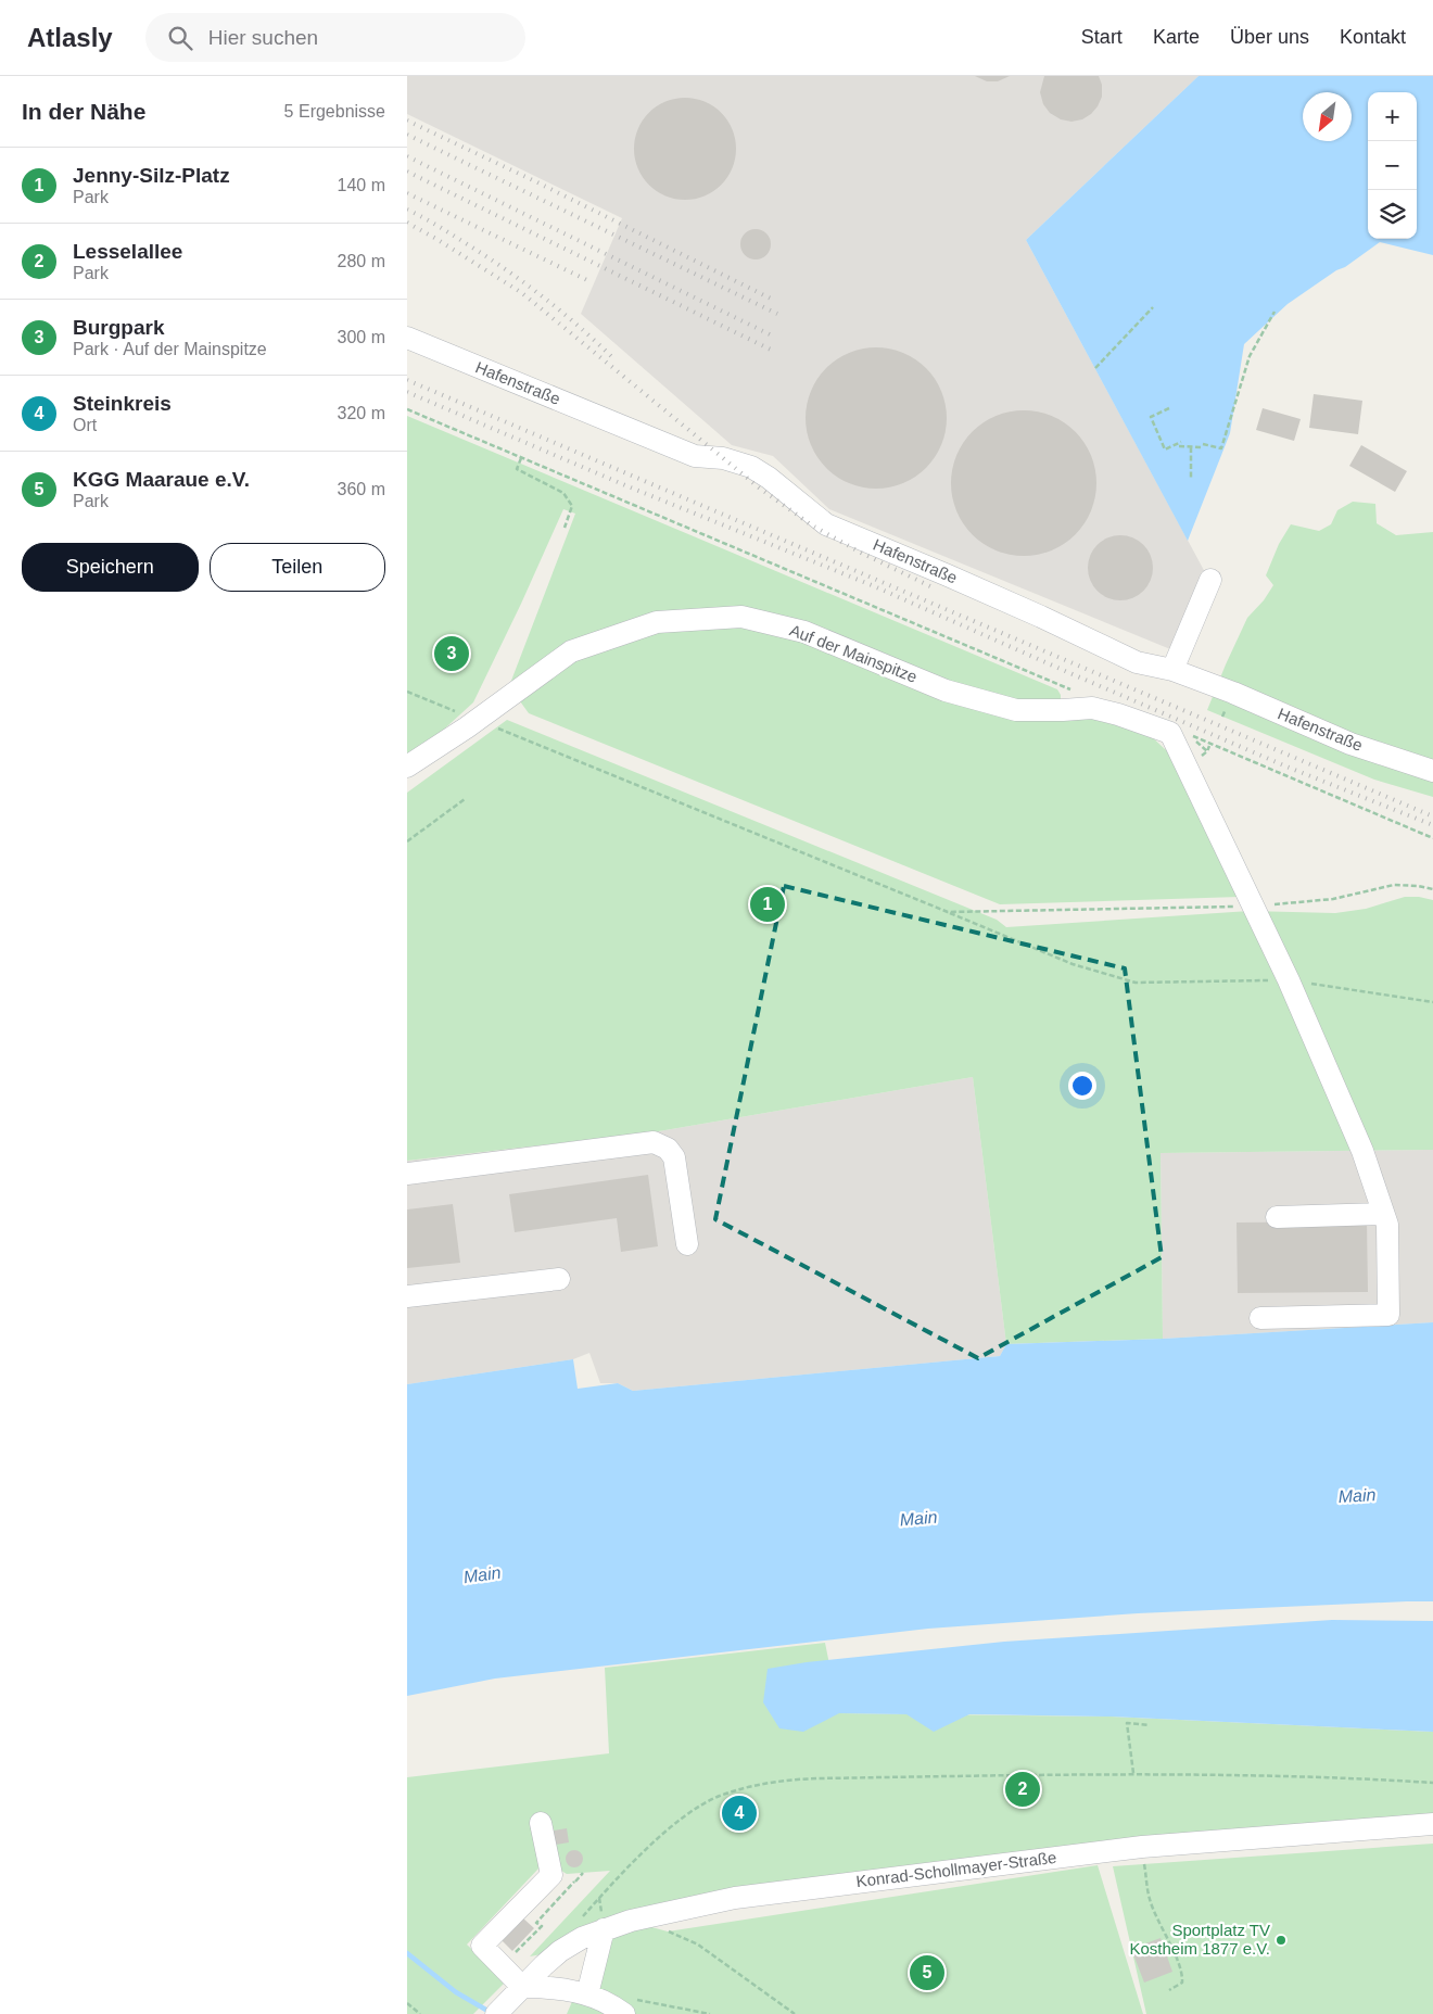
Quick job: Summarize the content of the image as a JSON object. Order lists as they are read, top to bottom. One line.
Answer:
{"streets":{"street":["Hafenstraße","Auf der Mainspitze","Konrad-Schollmayer-Straße"]},"water":["Main"],"places":["Sportplatz TV Kostheim 1877 e.V."],"north":"bottom left","page":{"header":"Atlasly","search":"Hier suchen","nav":["Start","Karte","Über uns","Kontakt"],"heading":["In der Nähe","5 Ergebnisse"],"map_buttons":["+","−"],"list":[{"mark":"1","name":"Jenny-Silz-Platz","note":"Park","value":"140 m"},{"mark":"2","name":"Lesselallee","note":"Park","value":"280 m"},{"mark":"3","name":"Burgpark","note":"Park · Auf der Mainspitze","value":"300 m"},{"mark":"4","name":"Steinkreis","note":"Ort","value":"320 m"},{"mark":"5","name":"KGG Maaraue e.V.","note":"Park","value":"360 m"}],"buttons":["Speichern","Teilen"],"pins":["3","1","2","4","5"]}}
